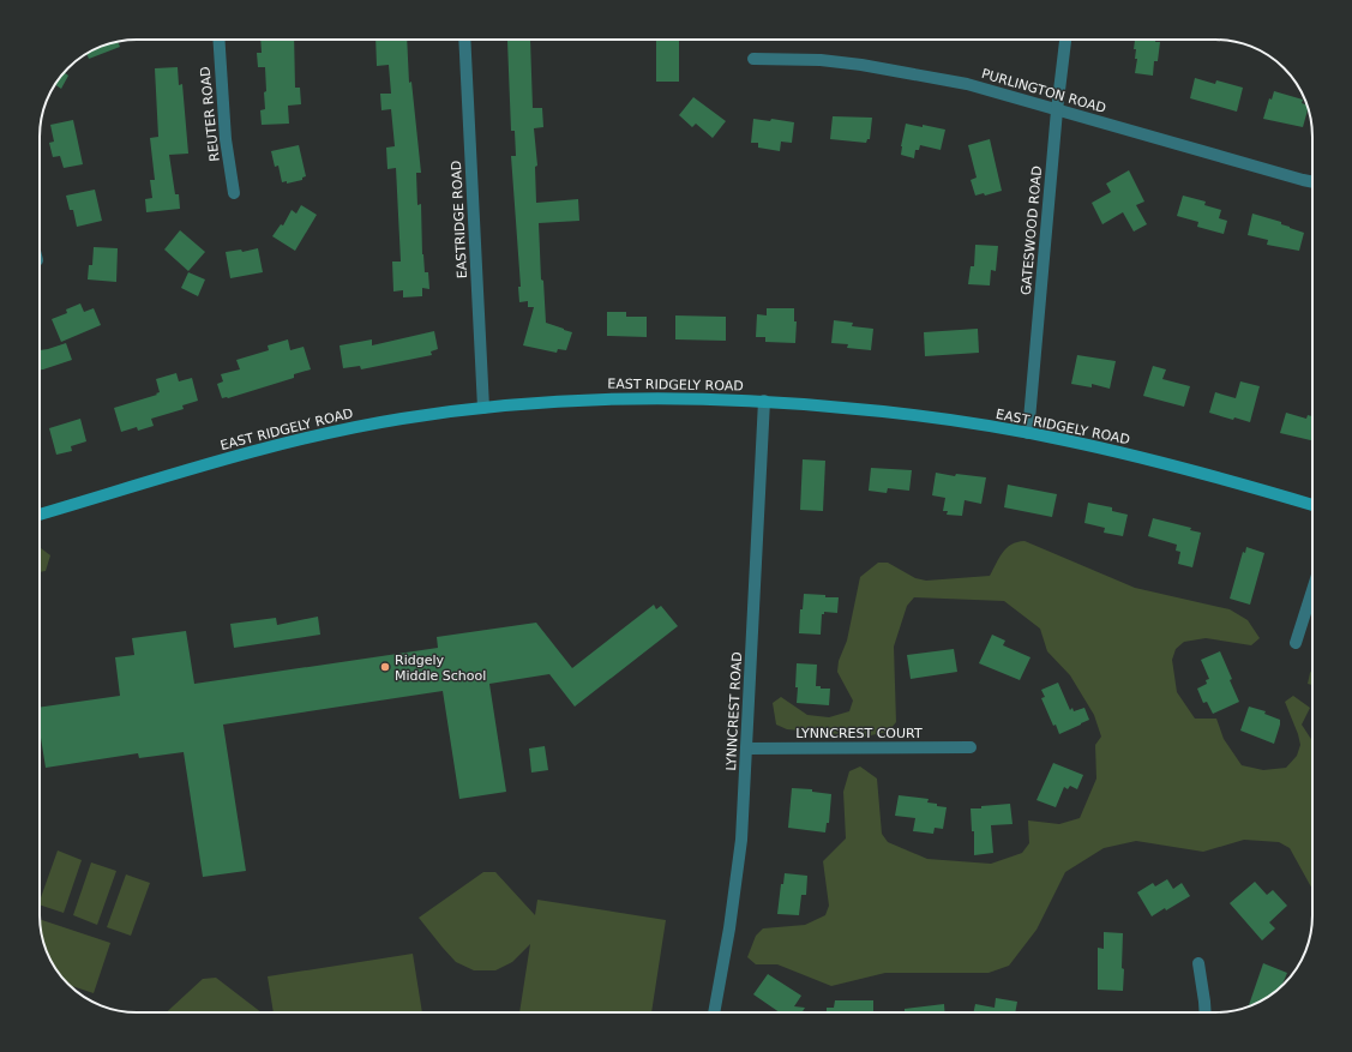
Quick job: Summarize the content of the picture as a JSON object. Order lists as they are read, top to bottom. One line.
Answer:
{"streets":{"street":["PURLINGTON ROAD","REUTER ROAD","EASTRIDGE ROAD","GATESWOOD ROAD","EAST RIDGELY ROAD","LYNNCREST ROAD","LYNNCREST COURT"]},"crossings":[["PURLINGTON ROAD","GATESWOOD ROAD"],["EASTRIDGE ROAD","EAST RIDGELY ROAD"],["GATESWOOD ROAD","EAST RIDGELY ROAD"],["EAST RIDGELY ROAD","LYNNCREST ROAD"],["LYNNCREST ROAD","LYNNCREST COURT"]],"places":["Ridgely Middle School"]}
